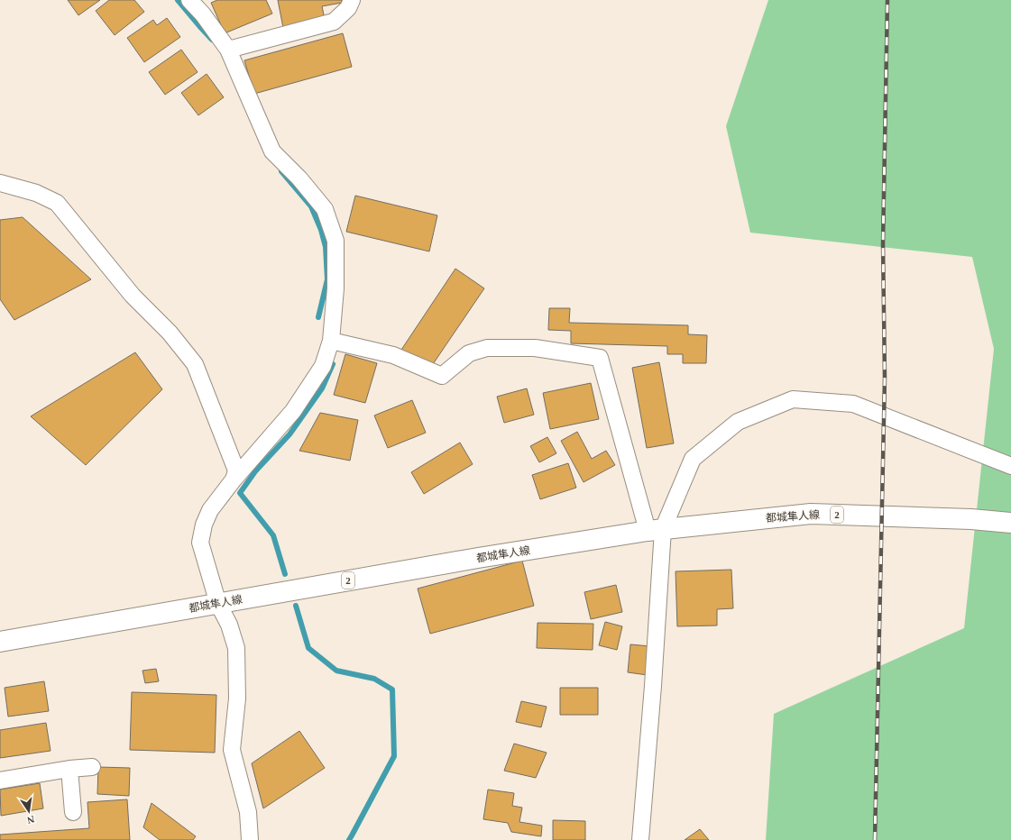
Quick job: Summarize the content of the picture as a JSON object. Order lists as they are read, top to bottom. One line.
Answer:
{"streets":{"main road":["2","都城隼人線"]},"north":"bottom"}
